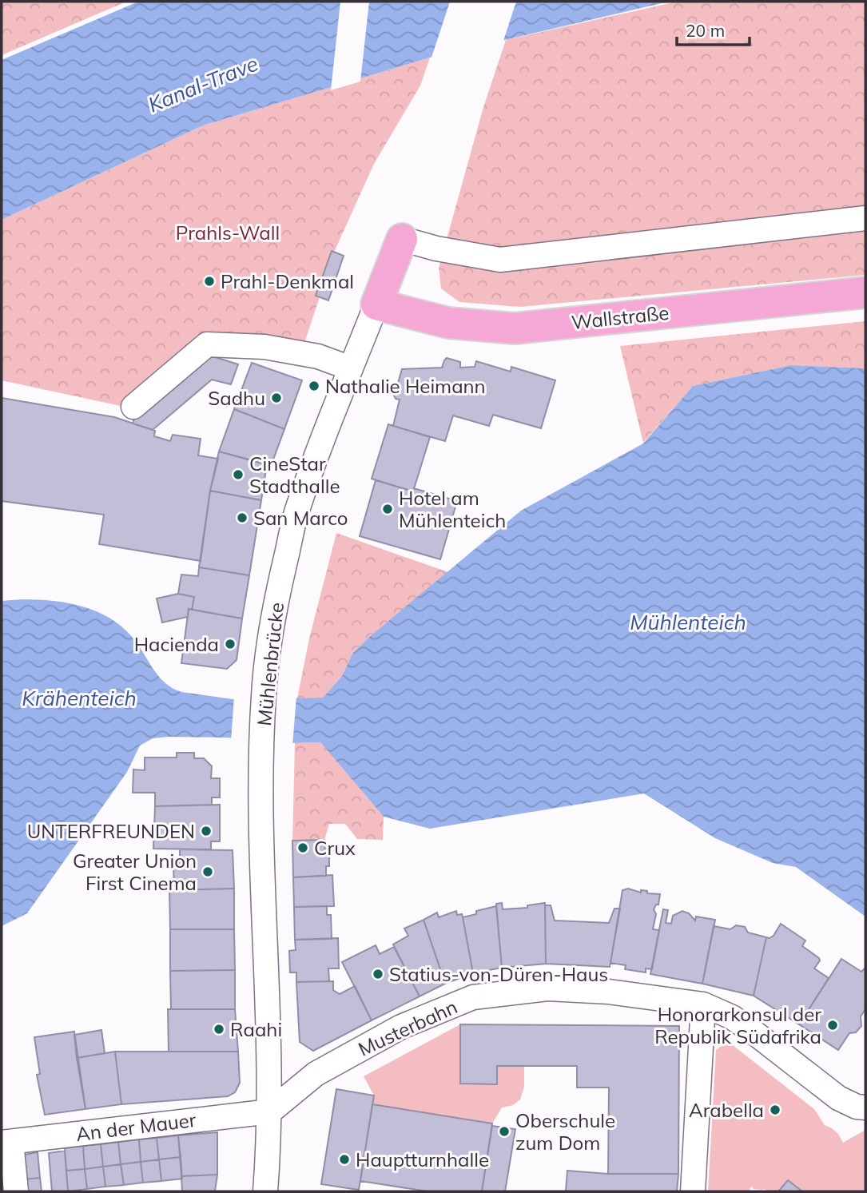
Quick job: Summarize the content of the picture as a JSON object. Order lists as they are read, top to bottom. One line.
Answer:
{"streets":{"main road":["Wallstraße","Mühlenbrücke"],"street":["Musterbahn","An der Mauer"]},"crossings":[["Wallstraße","Mühlenbrücke"],["Mühlenbrücke","Musterbahn"],["Mühlenbrücke","An der Mauer"],["Musterbahn","An der Mauer"]],"water":["Kanal-Trave","Mühlenteich","Krähenteich"],"parks":["Prahls-Wall"],"places":["Prahl-Denkmal","Nathalie Heimann","Sadhu","CineStar Stadthalle","Hotel am Mühlenteich","San Marco","Hacienda","UNTERFREUNDEN","Crux","Greater Union First Cinema","Statius-von-Düren-Haus","Honorarkonsul der Republik Südafrika","Raahi","Arabella","Oberschule zum Dom","Hauptturnhalle"],"scale_bar":"20 m"}
